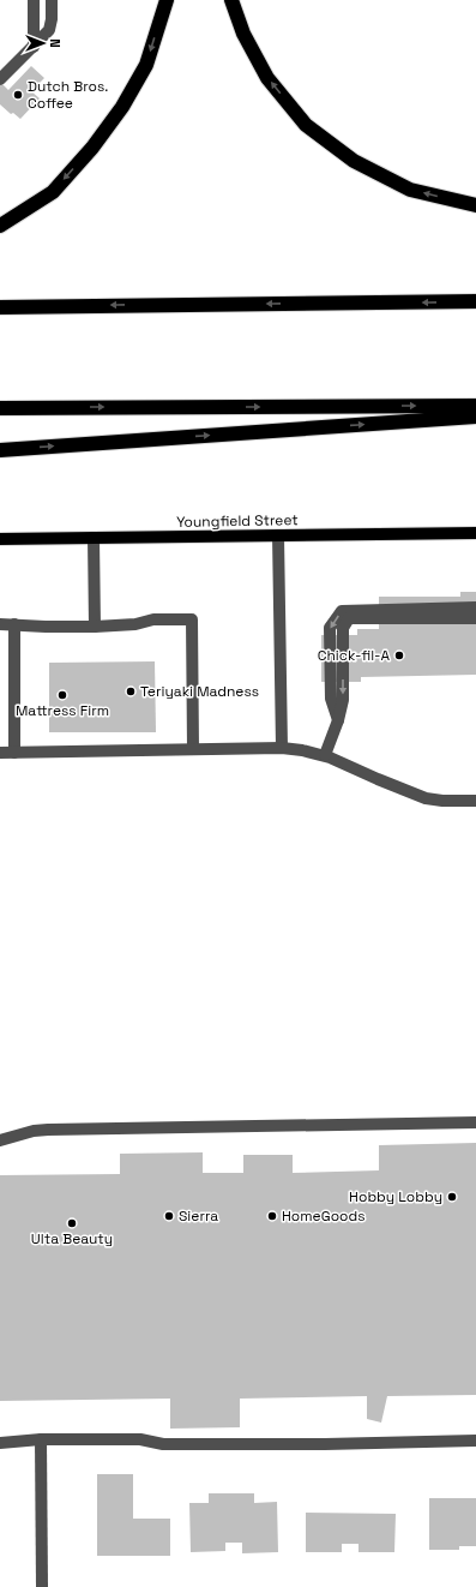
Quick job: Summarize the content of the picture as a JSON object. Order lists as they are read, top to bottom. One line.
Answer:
{"streets":{"main road":["Youngfield Street"]},"places":["Dutch Bros. Coffee","Chick-fil-A","Teriyaki Madness","Mattress Firm","Hobby Lobby","Sierra","HomeGoods","Ulta Beauty"],"north":"right"}
